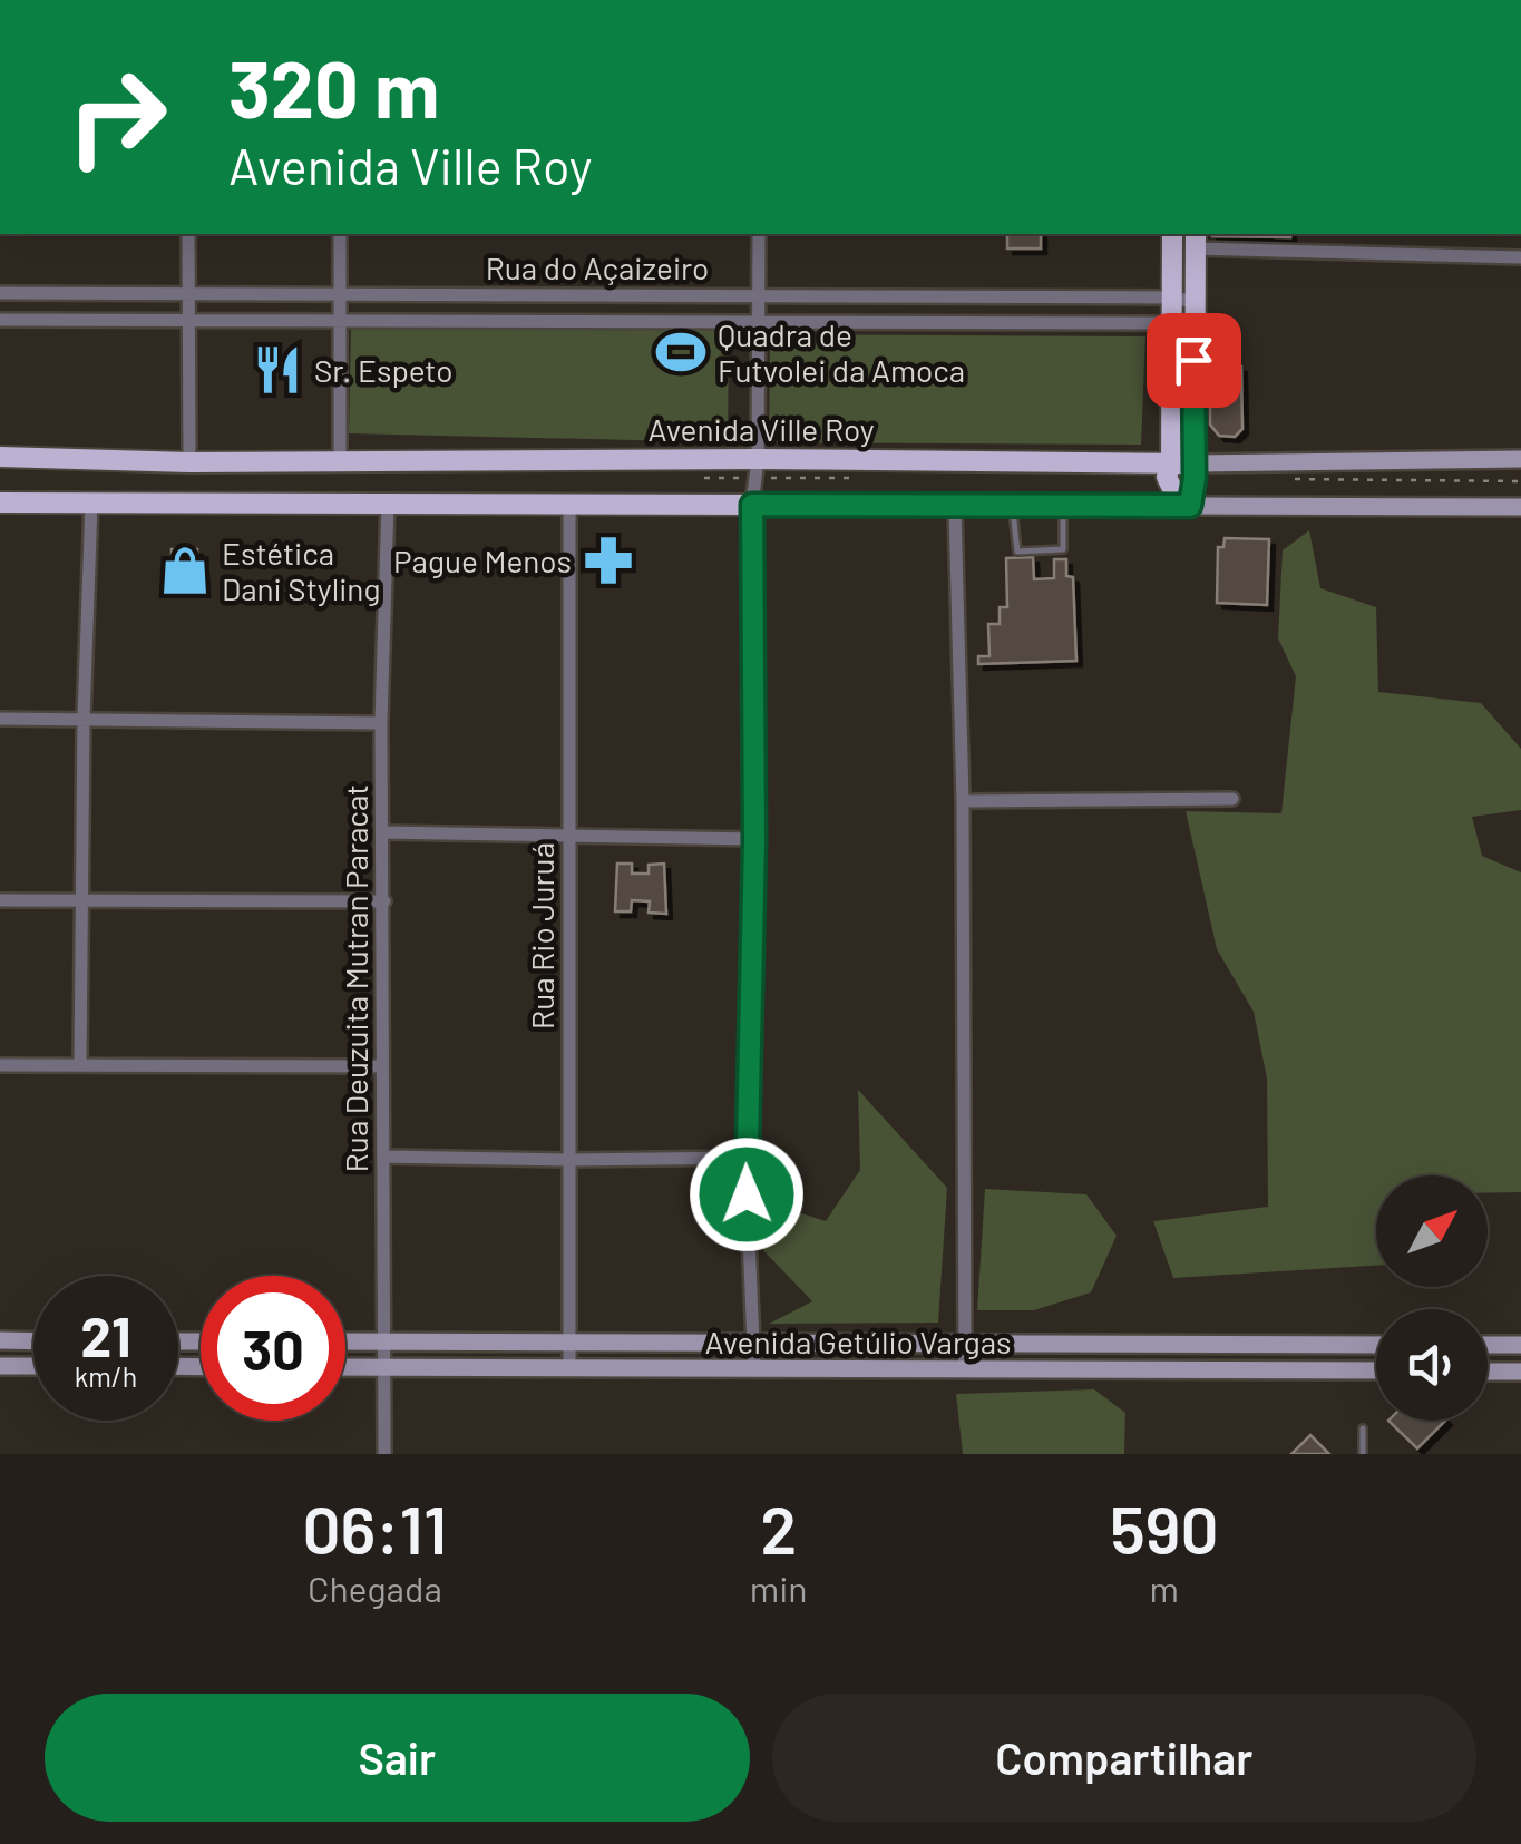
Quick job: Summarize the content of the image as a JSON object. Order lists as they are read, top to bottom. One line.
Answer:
{"streets":{"main road":["Avenida Ville Roy","Avenida Getúlio Vargas"],"street":["Rua do Açaizeiro","Rua Rio Juruá","Rua Deuzuita Mutran Paracat"]},"crossings":[["Rua Rio Juruá","Avenida Getúlio Vargas"],["Rua Deuzuita Mutran Paracat","Avenida Getúlio Vargas"]],"places":{"sports":["Quadra de Futvolei da Amoca"],"restaurant":["Sr. Espeto"],"pharmacy":["Pague Menos"],"shop":["Estética Dani Styling"]},"north":"top right","page":{"turn":["320 m","Avenida Ville Roy"],"speed":"21 km/h","limit":"30","eta":["06:11","Chegada","2","min","590","m"],"buttons":["Sair","Compartilhar"]}}
